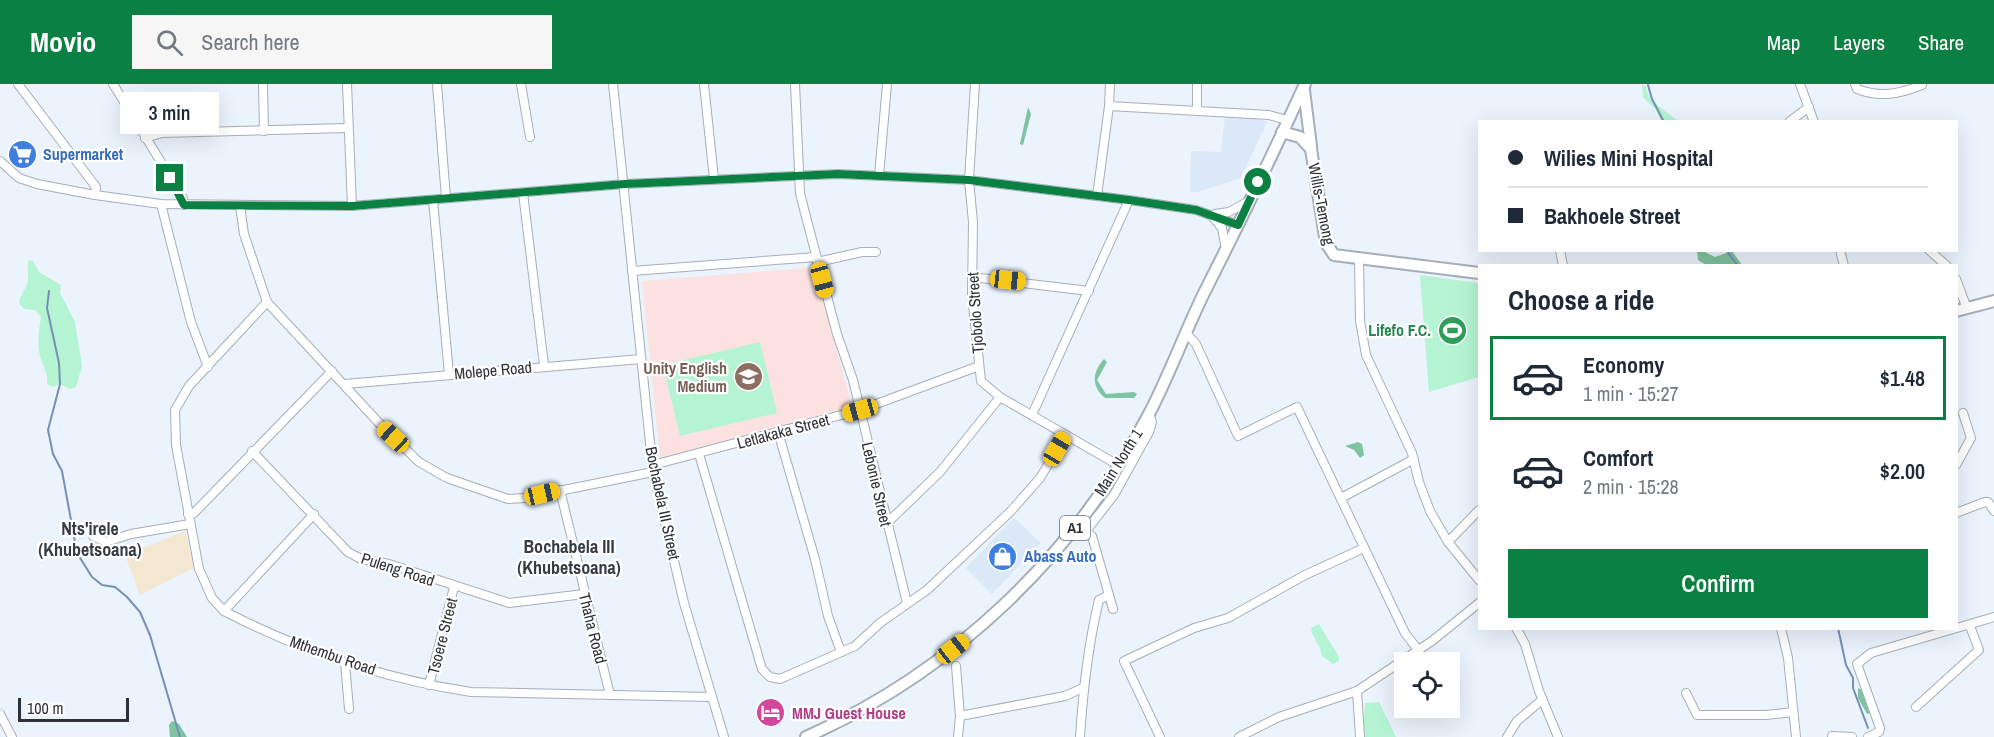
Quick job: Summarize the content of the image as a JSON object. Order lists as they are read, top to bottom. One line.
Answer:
{"streets":{"main road":["Willis-Temong","Main North 1","A1"],"street":["Tjobolo Street","Molepe Road","Letlakaka Street","Lebonie Street","Bochabela III Street","Puleng Road","Thaha Road","Tsoere Street","Mthembu Road"]},"crossings":[["Willis-Temong","Main North 1"],["Tjobolo Street","Letlakaka Street"],["Tjobolo Street","Main North 1"],["Molepe Road","Letlakaka Street"],["Molepe Road","Bochabela III Street"],["Letlakaka Street","Lebonie Street"],["Letlakaka Street","Bochabela III Street"],["Letlakaka Street","Thaha Road"],["Letlakaka Street","Mthembu Road"],["Bochabela III Street","Mthembu Road"],["Puleng Road","Thaha Road"],["Puleng Road","Tsoere Street"],["Thaha Road","Mthembu Road"],["Tsoere Street","Mthembu Road"]],"districts":["Nts'irele (Khubetsoana)","Bochabela III (Khubetsoana)"],"places":{"supermarket":["Supermarket"],"sports":["Lifefo F.C."],"school or university":["Unity English Medium"],"shop":["Abass Auto"],"hotel":["MMJ Guest House"]},"scale_bar":"100 m","page":{"header":"Movio","search":"Search here","nav":["Map","Layers","Share"],"bubble":"3 min","banner":["Wilies Mini Hospital","Bakhoele Street"],"heading":"Choose a ride","list":[{"name":"Economy","note":"1 min · 15:27","value":"$1.48"},{"name":"Comfort","note":"2 min · 15:28","value":"$2.00"}],"buttons":"Confirm","scale":"100 m"}}
